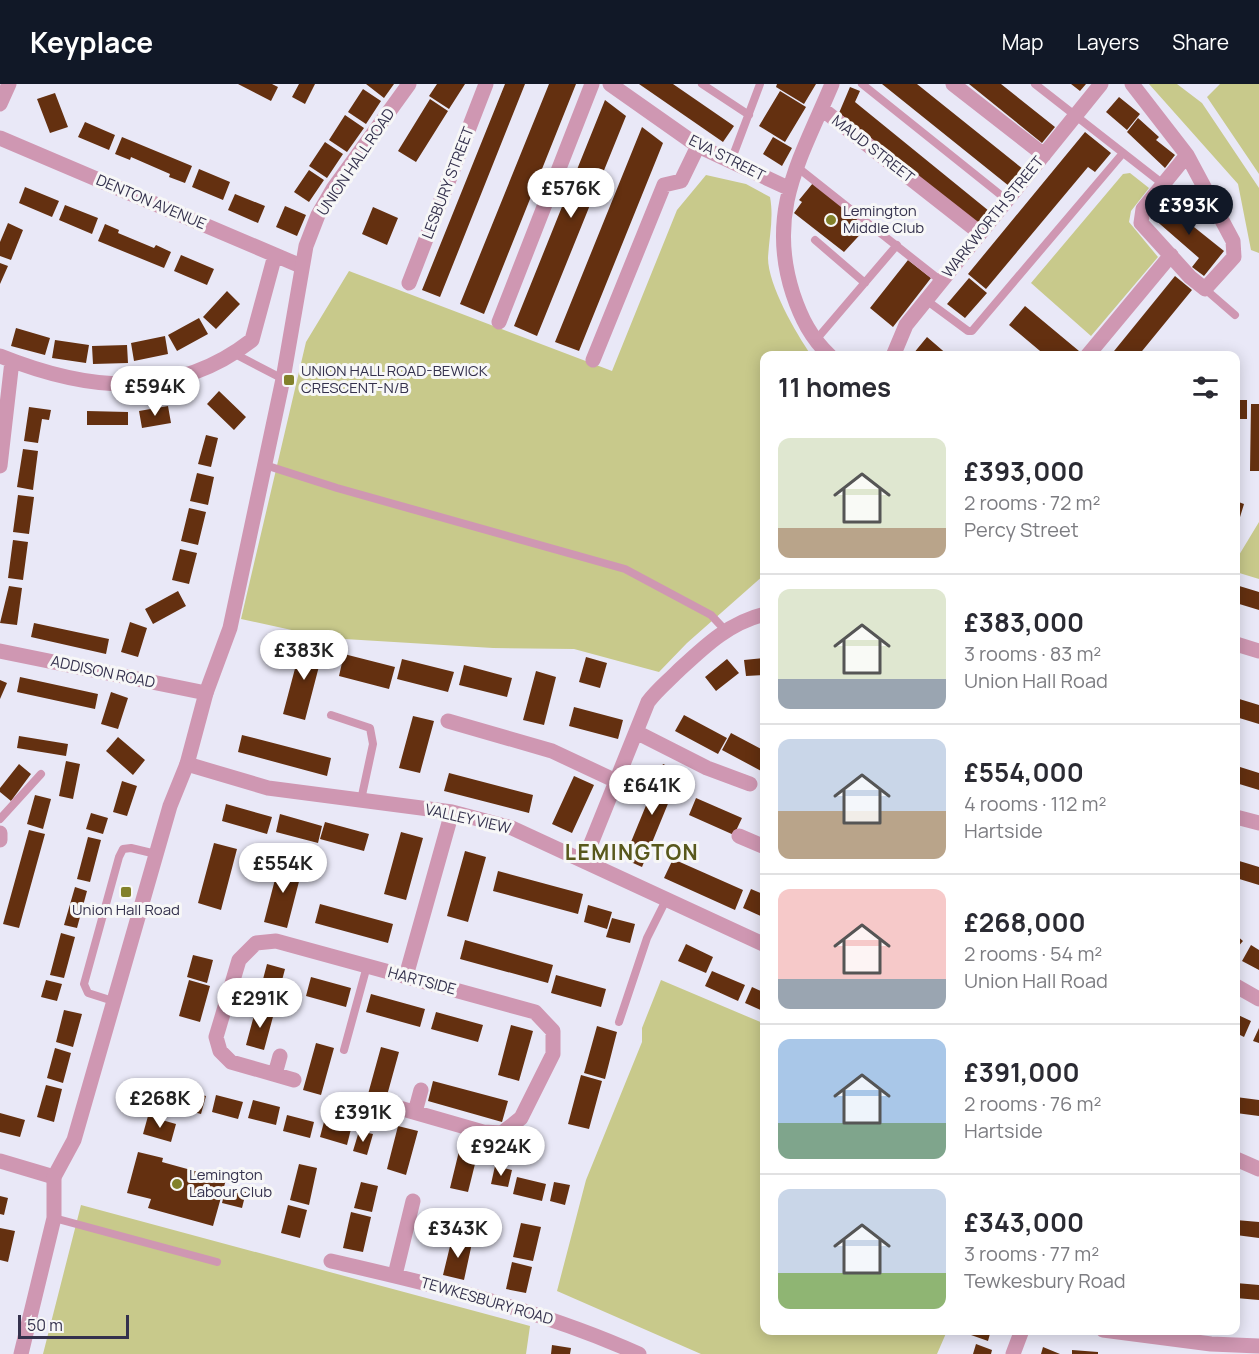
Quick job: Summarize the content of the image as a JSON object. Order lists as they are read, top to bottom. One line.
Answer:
{"streets":{"street":["MAUD STREET","EVA STREET","UNION HALL ROAD","LESBURY STREET","DENTON AVENUE","WARKWORTH STREET","ADDISON ROAD","VALLEY VIEW","HARTSIDE","TEWKESBURY ROAD"]},"crossings":[["MAUD STREET","WARKWORTH STREET"],["UNION HALL ROAD","DENTON AVENUE"],["UNION HALL ROAD","ADDISON ROAD"],["UNION HALL ROAD","VALLEY VIEW"]],"districts":["LEMINGTON"],"places":{"other":["Lemington Middle Club","Lemington Labour Club"],"transit":["UNION HALL ROAD-BEWICK CRESCENT-N/B","Union Hall Road"]},"scale_bar":"50 m","page":{"header":"Keyplace","nav":["Map","Layers","Share"],"price":["£576K","£393K","£594K","£383K","£641K","£554K","£291K","£268K","£391K","£924K","£343K"],"heading":"11 homes","list":[{"name":"£393,000","note":"2 rooms · 72 m² · Percy Street"},{"name":"£383,000","note":"3 rooms · 83 m² · Union Hall Road"},{"name":"£554,000","note":"4 rooms · 112 m² · Hartside"},{"name":"£268,000","note":"2 rooms · 54 m² · Union Hall Road"},{"name":"£391,000","note":"2 rooms · 76 m² · Hartside"},{"name":"£343,000","note":"3 rooms · 77 m² · Tewkesbury Road"}],"scale":"50 m"}}
